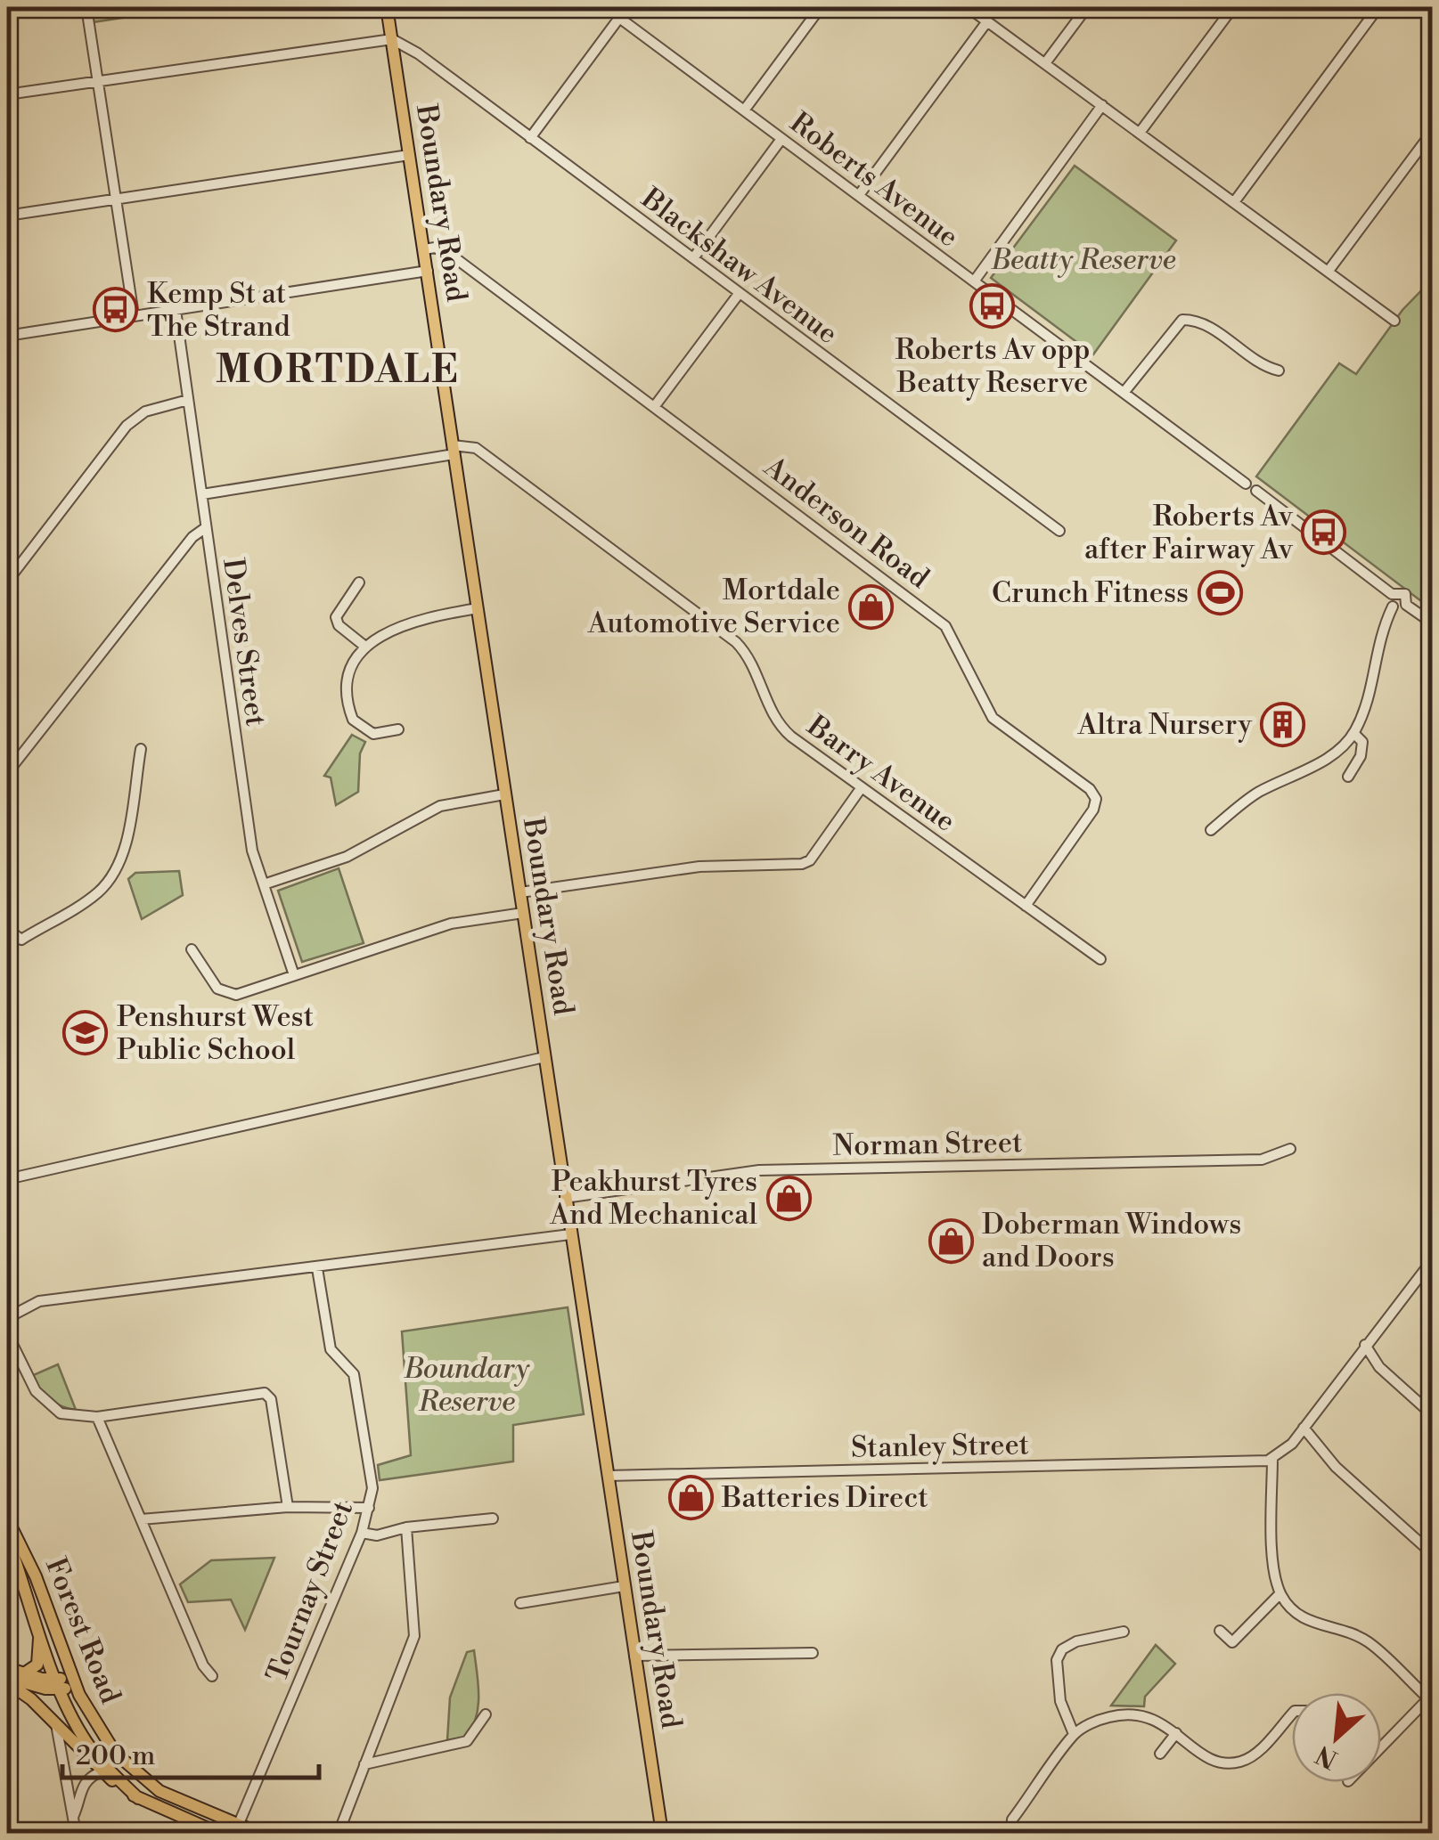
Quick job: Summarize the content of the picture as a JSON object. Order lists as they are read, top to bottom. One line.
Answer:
{"streets":{"main road":["Boundary Road","Forest Road"],"street":["Roberts Avenue","Blackshaw Avenue","Anderson Road","Delves Street","Barry Avenue","Norman Street","Stanley Street","Tournay Street"]},"crossings":[["Boundary Road","Blackshaw Avenue"],["Boundary Road","Anderson Road"],["Boundary Road","Barry Avenue"],["Boundary Road","Norman Street"],["Boundary Road","Stanley Street"],["Anderson Road","Barry Avenue"],["Tournay Street","Forest Road"]],"districts":["MORTDALE"],"parks":["Beatty Reserve","Boundary Reserve"],"places":{"bus stop":["Roberts Av opp Beatty Reserve","Kemp St at The Strand","Roberts Av after Fairway Av"],"sports":["Crunch Fitness"],"shop":["Mortdale Automotive Service","Peakhurst Tyres And Mechanical","Doberman Windows and Doors","Batteries Direct"],"building":["Altra Nursery"],"school or university":["Penshurst West Public School"]},"scale_bar":"200 m","north":"bottom left"}
